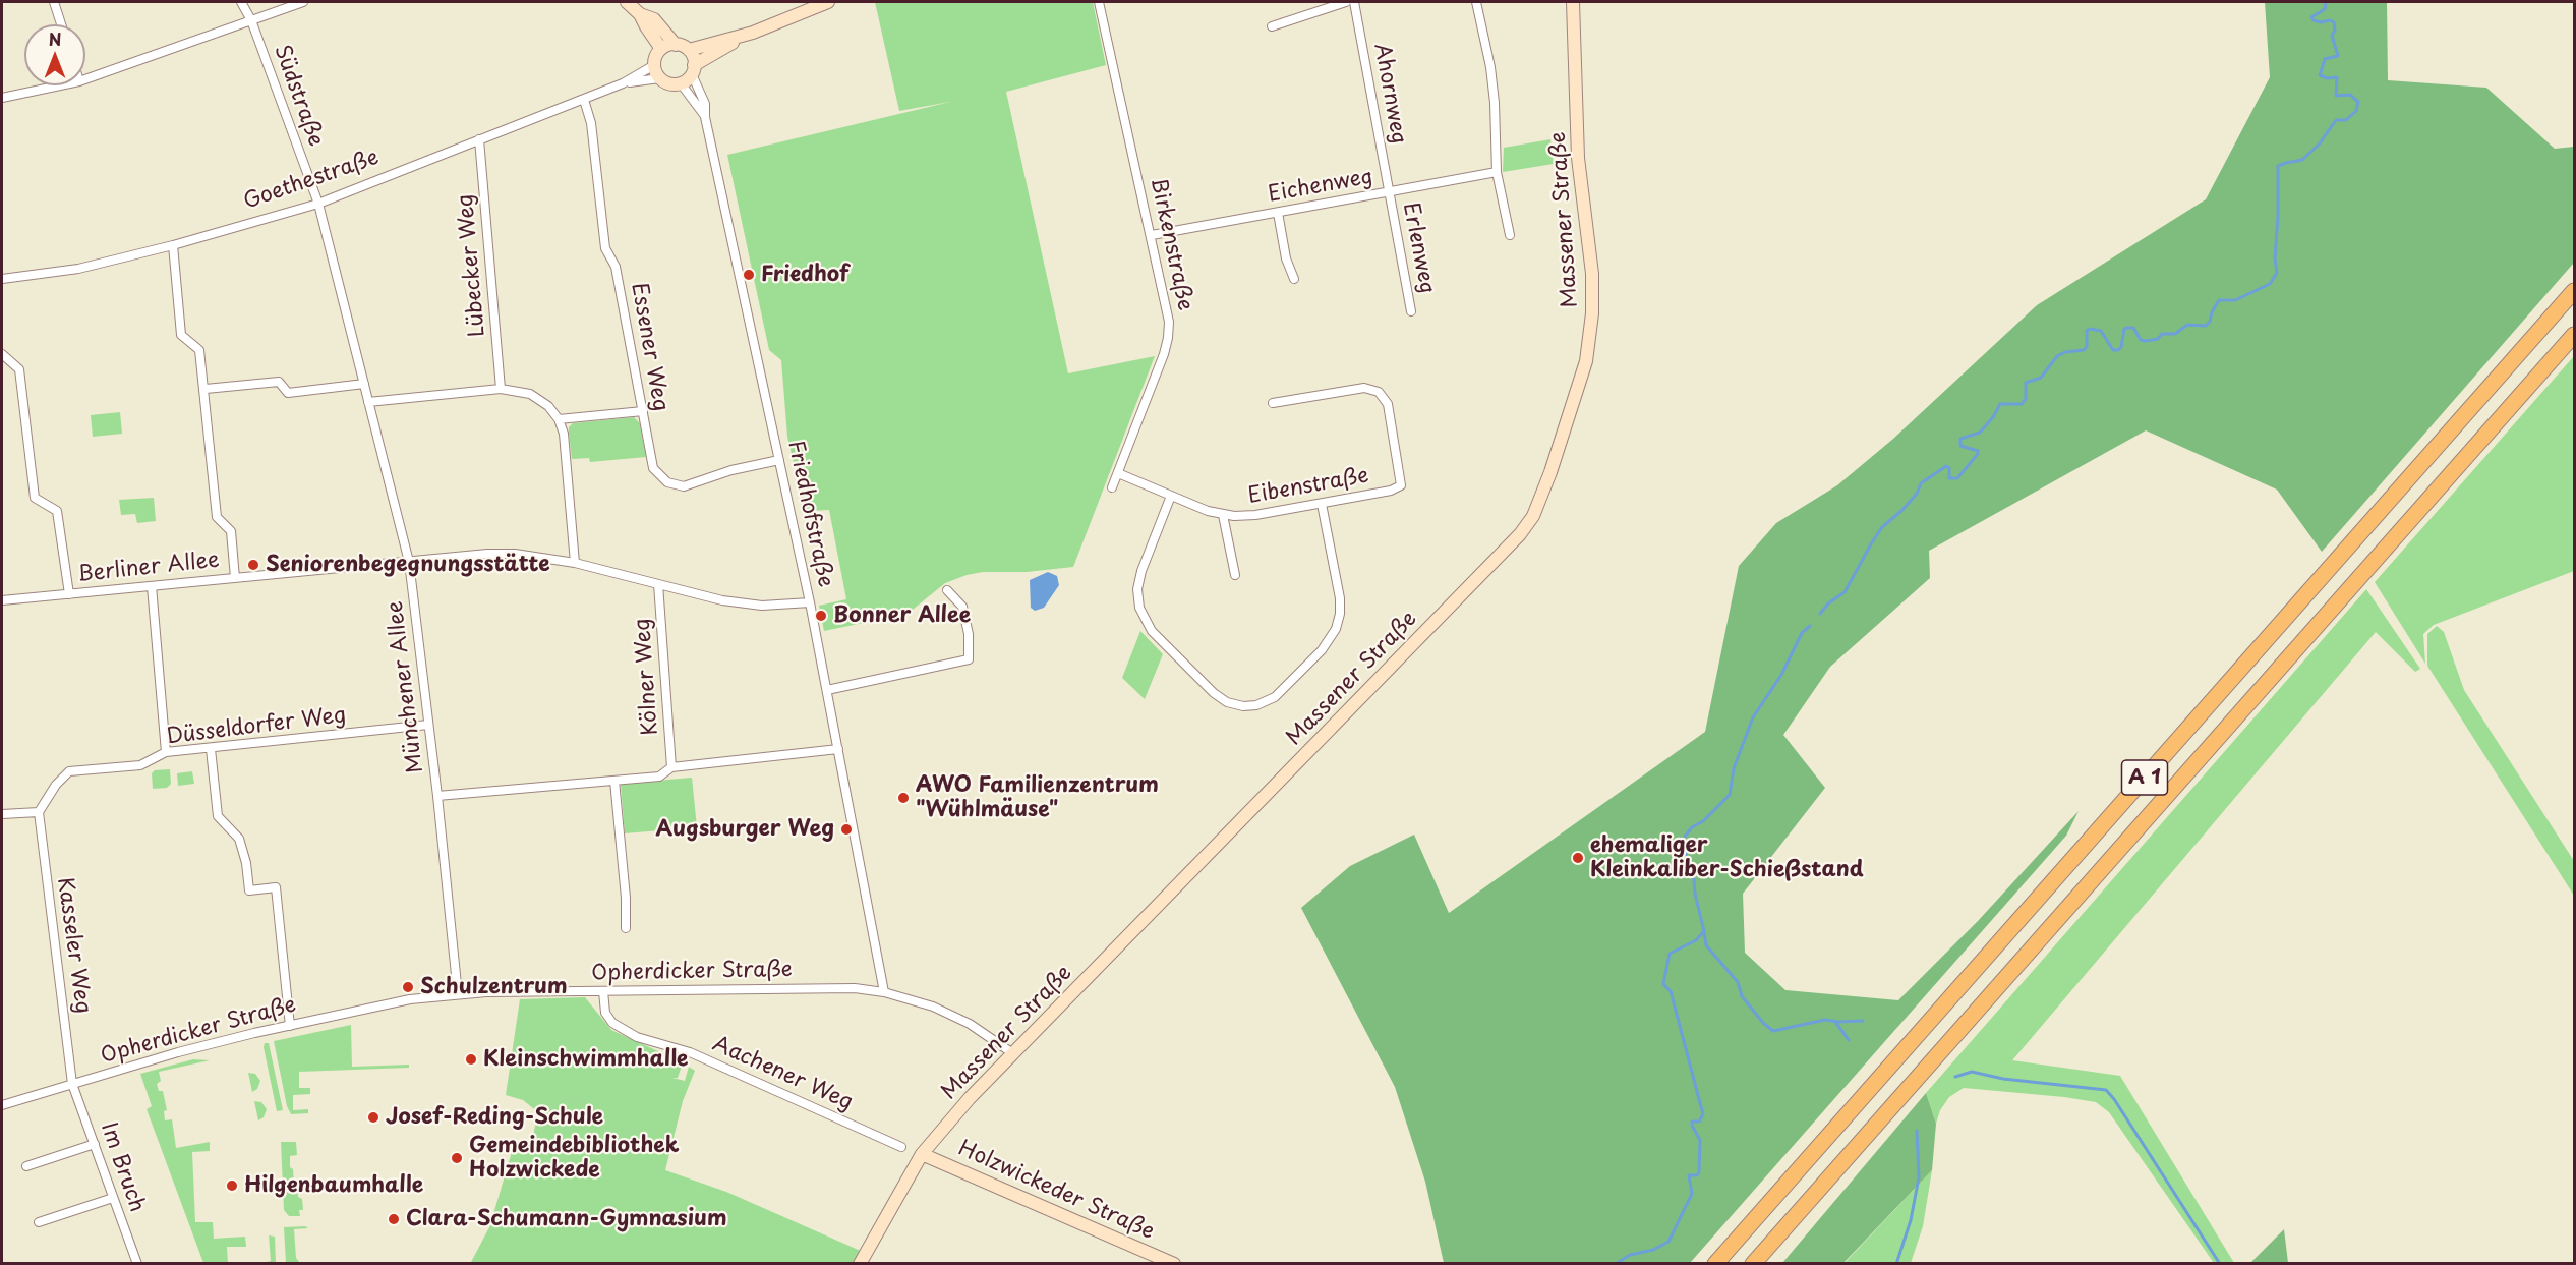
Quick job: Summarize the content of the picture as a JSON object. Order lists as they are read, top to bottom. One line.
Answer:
{"streets":{"highway":["A 1"],"street":["Ahornweg","Südstraße","Goethestraße","Eichenweg","Massener Straße","Birkenstraße","Erlenweg","Lübecker Weg","Essener Weg","Eibenstraße","Friedhofstraße","Berliner Allee","Kölner Weg","Münchener Allee","Düsseldorfer Weg","Kasseler Weg","Opherdicker Straße","Aachener Weg","Im Bruch","Holzwickeder Straße"]},"crossings":[["Ahornweg","Eichenweg"],["Ahornweg","Erlenweg"],["Südstraße","Goethestraße"],["Südstraße","Münchener Allee"],["Goethestraße","Lübecker Weg"],["Goethestraße","Essener Weg"],["Goethestraße","Friedhofstraße"],["Goethestraße","Münchener Allee"],["Eichenweg","Birkenstraße"],["Eichenweg","Erlenweg"],["Massener Straße","Opherdicker Straße"],["Massener Straße","Holzwickeder Straße"],["Birkenstraße","Eibenstraße"],["Essener Weg","Friedhofstraße"],["Friedhofstraße","Opherdicker Straße"],["Berliner Allee","Münchener Allee"],["Münchener Allee","Düsseldorfer Weg"],["Münchener Allee","Opherdicker Straße"],["Düsseldorfer Weg","Kasseler Weg"],["Kasseler Weg","Opherdicker Straße"],["Kasseler Weg","Im Bruch"],["Opherdicker Straße","Aachener Weg"],["Opherdicker Straße","Im Bruch"]],"places":["Friedhof","Seniorenbegegnungsstätte","Bonner Allee","AWO Familienzentrum \"Wühlmäuse\"","Augsburger Weg","ehemaliger Kleinkaliber-Schießstand","Schulzentrum","Kleinschwimmhalle","Josef-Reding-Schule","Gemeindebibliothek Holzwickede","Hilgenbaumhalle","Clara-Schumann-Gymnasium"],"north":"top"}
